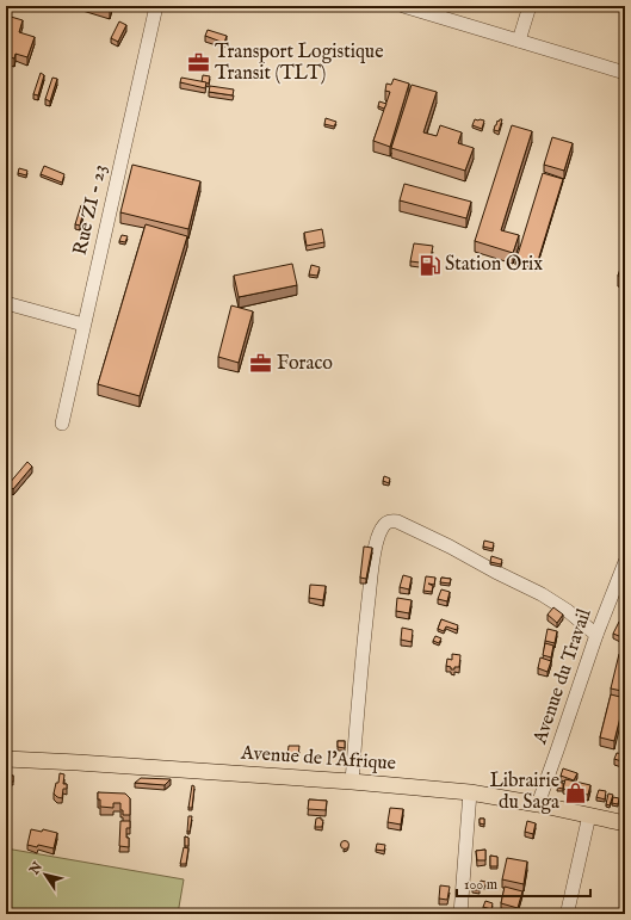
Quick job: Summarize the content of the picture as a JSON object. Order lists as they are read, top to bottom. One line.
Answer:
{"streets":{"main road":["Avenue de l'Afrique"],"street":["Rue ZI - 23","Avenue du Travail"]},"crossings":[["Avenue du Travail","Avenue de l'Afrique"]],"places":{"office":["Transport Logistique Transit (TLT)","Foraco"],"fuel station":["Station Orix"],"shop":["Librairie du Saga"]},"scale_bar":"100 m","north":"top left"}
